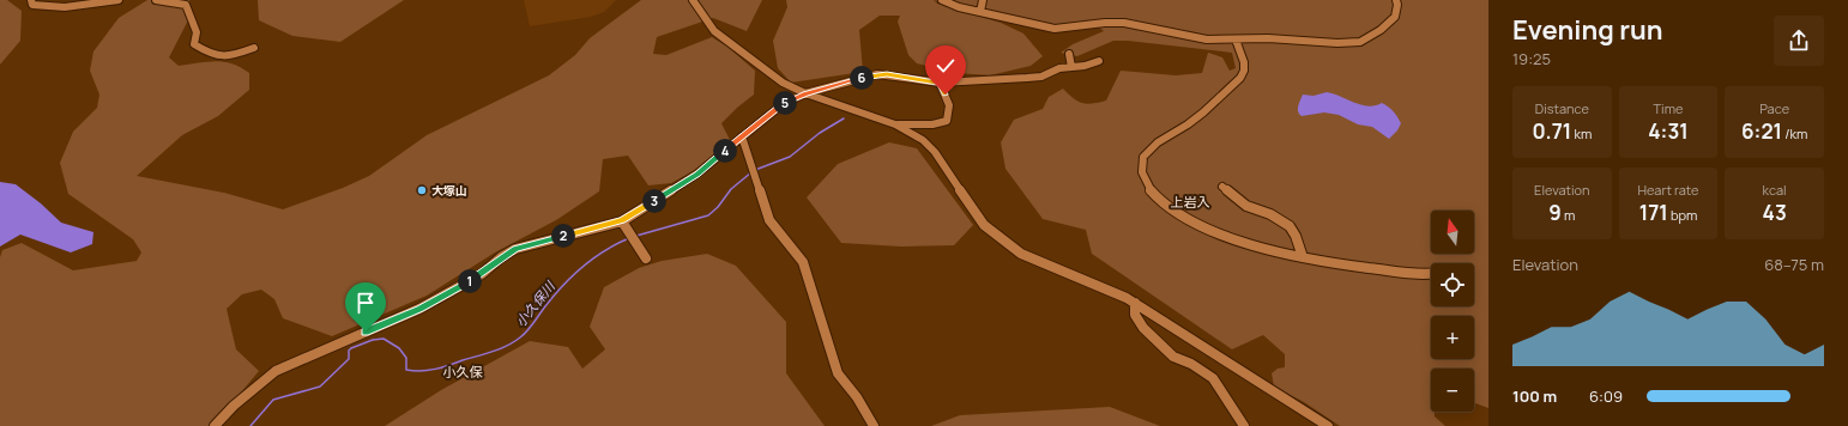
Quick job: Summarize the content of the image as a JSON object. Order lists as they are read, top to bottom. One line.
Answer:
{"districts":["上岩入","小久保"],"water":["小久保川"],"places":["大塚山"],"north":"top","page":{"heading":["Evening run","19:25"],"pins":["6","5","4","3","2","1"],"stats":[["Distance","0.71 km"],["Time","4:31"],["Pace","6:21 /km"],["Elevation","9 m"],["Heart rate","171 bpm"],["kcal","43"]],"map_buttons":["+","−"],"chart":["Elevation","68–75 m"],"list":[{"name":"100 m","note":"6:09"}]}}
